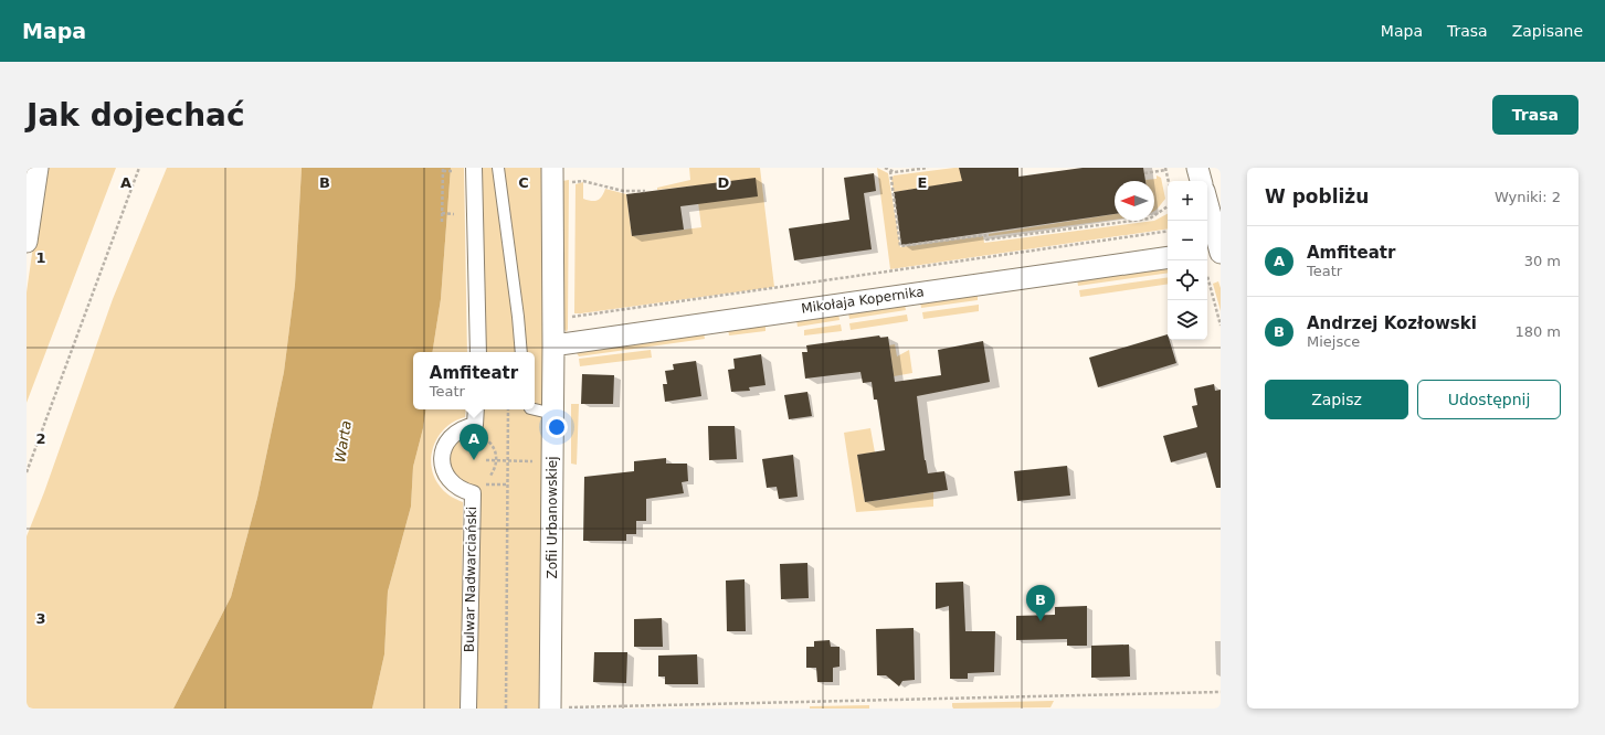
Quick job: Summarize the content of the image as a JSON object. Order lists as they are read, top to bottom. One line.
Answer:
{"streets":{"street":["Mikołaja Kopernika","Zofii Urbanowskiej","Bulwar Nadwarciański"]},"crossings":[["Mikołaja Kopernika","Zofii Urbanowskiej"]],"water":["Warta"],"north":"left","page":{"header":"Mapa","nav":["Mapa","Trasa","Zapisane"],"buttons":["Trasa",["Zapisz","Udostępnij"]],"title":"Jak dojechać","heading":["W pobliżu","Wyniki: 2"],"map_buttons":["+","−"],"list":[{"mark":"A","name":"Amfiteatr","note":"Teatr","value":"30 m"},{"mark":"B","name":"Andrzej Kozłowski","note":"Miejsce","value":"180 m"}],"popup":["Amfiteatr","Teatr"],"pins":["A","B"]},"grid":{"columns":["A","B","C","D","E"],"rows":["1","2","3"]}}
